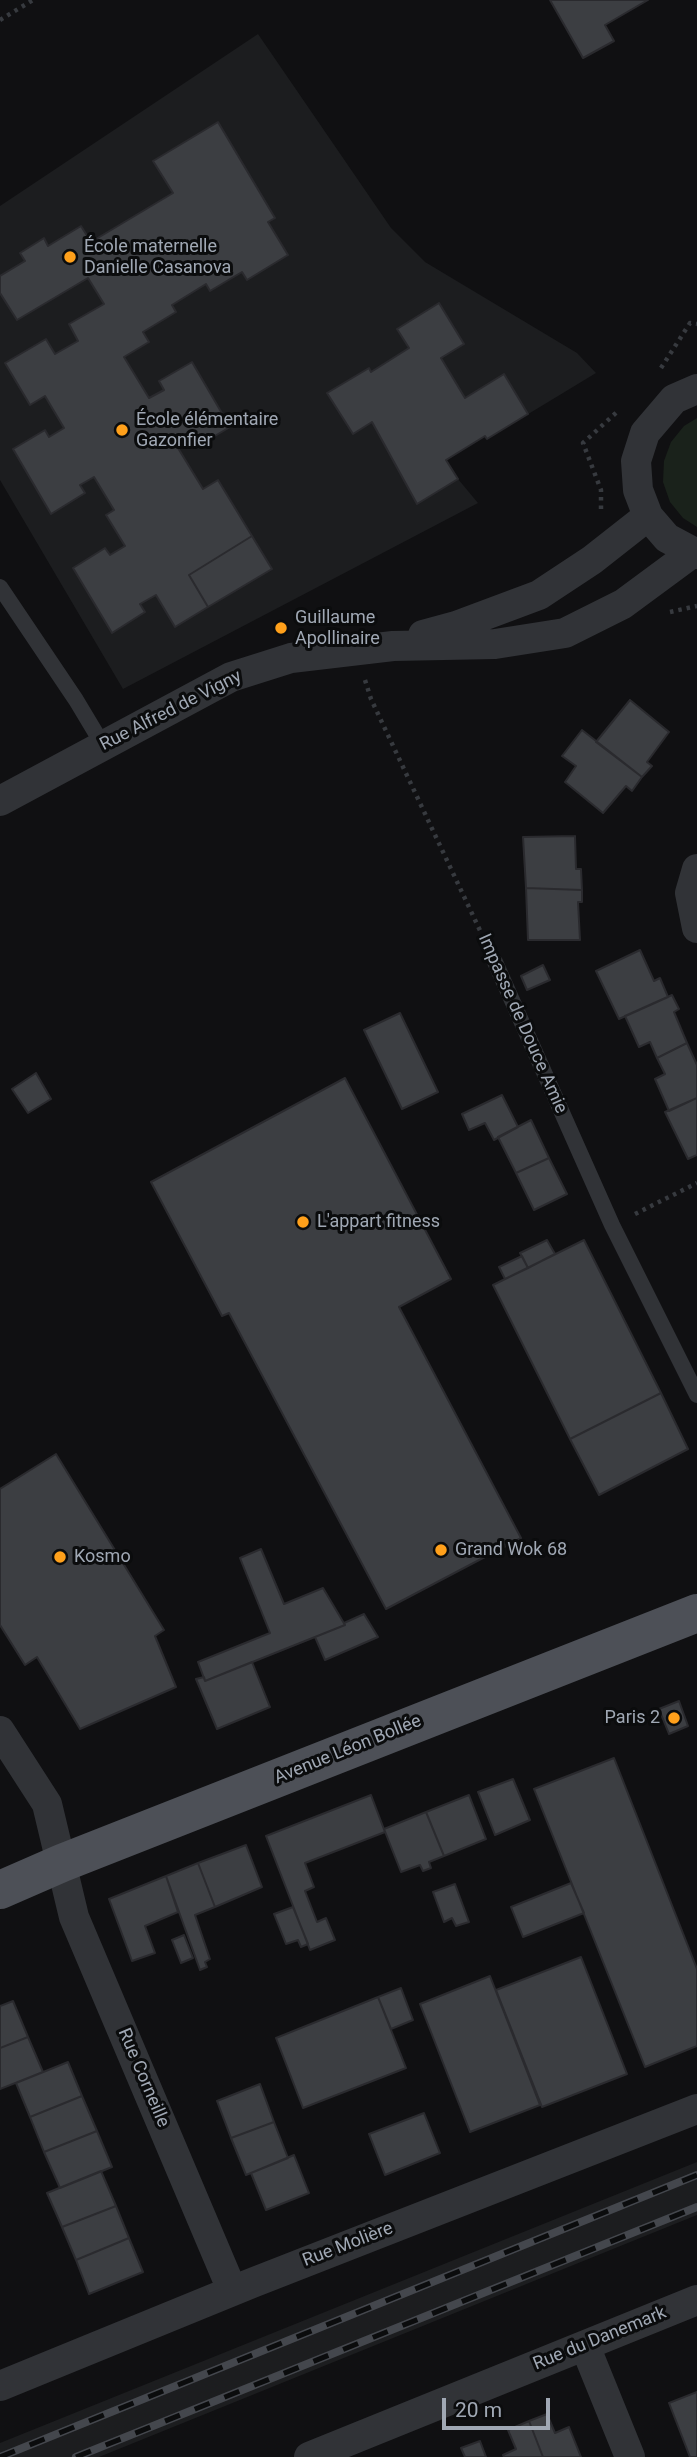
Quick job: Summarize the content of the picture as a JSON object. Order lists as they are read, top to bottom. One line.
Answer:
{"streets":{"main road":["Avenue Léon Bollée"],"street":["Rue Alfred de Vigny","Rue Corneille","Rue Molière","Rue du Danemark"],"lane":["Impasse de Douce Amie"]},"crossings":[["Rue Alfred de Vigny","Impasse de Douce Amie"],["Avenue Léon Bollée","Rue Corneille"],["Rue Corneille","Rue Molière"]],"places":["École maternelle Danielle Casanova","École élémentaire Gazonfier","Guillaume Apollinaire","L'appart fitness","Grand Wok 68","Kosmo","Paris 2"],"scale_bar":"20 m"}
